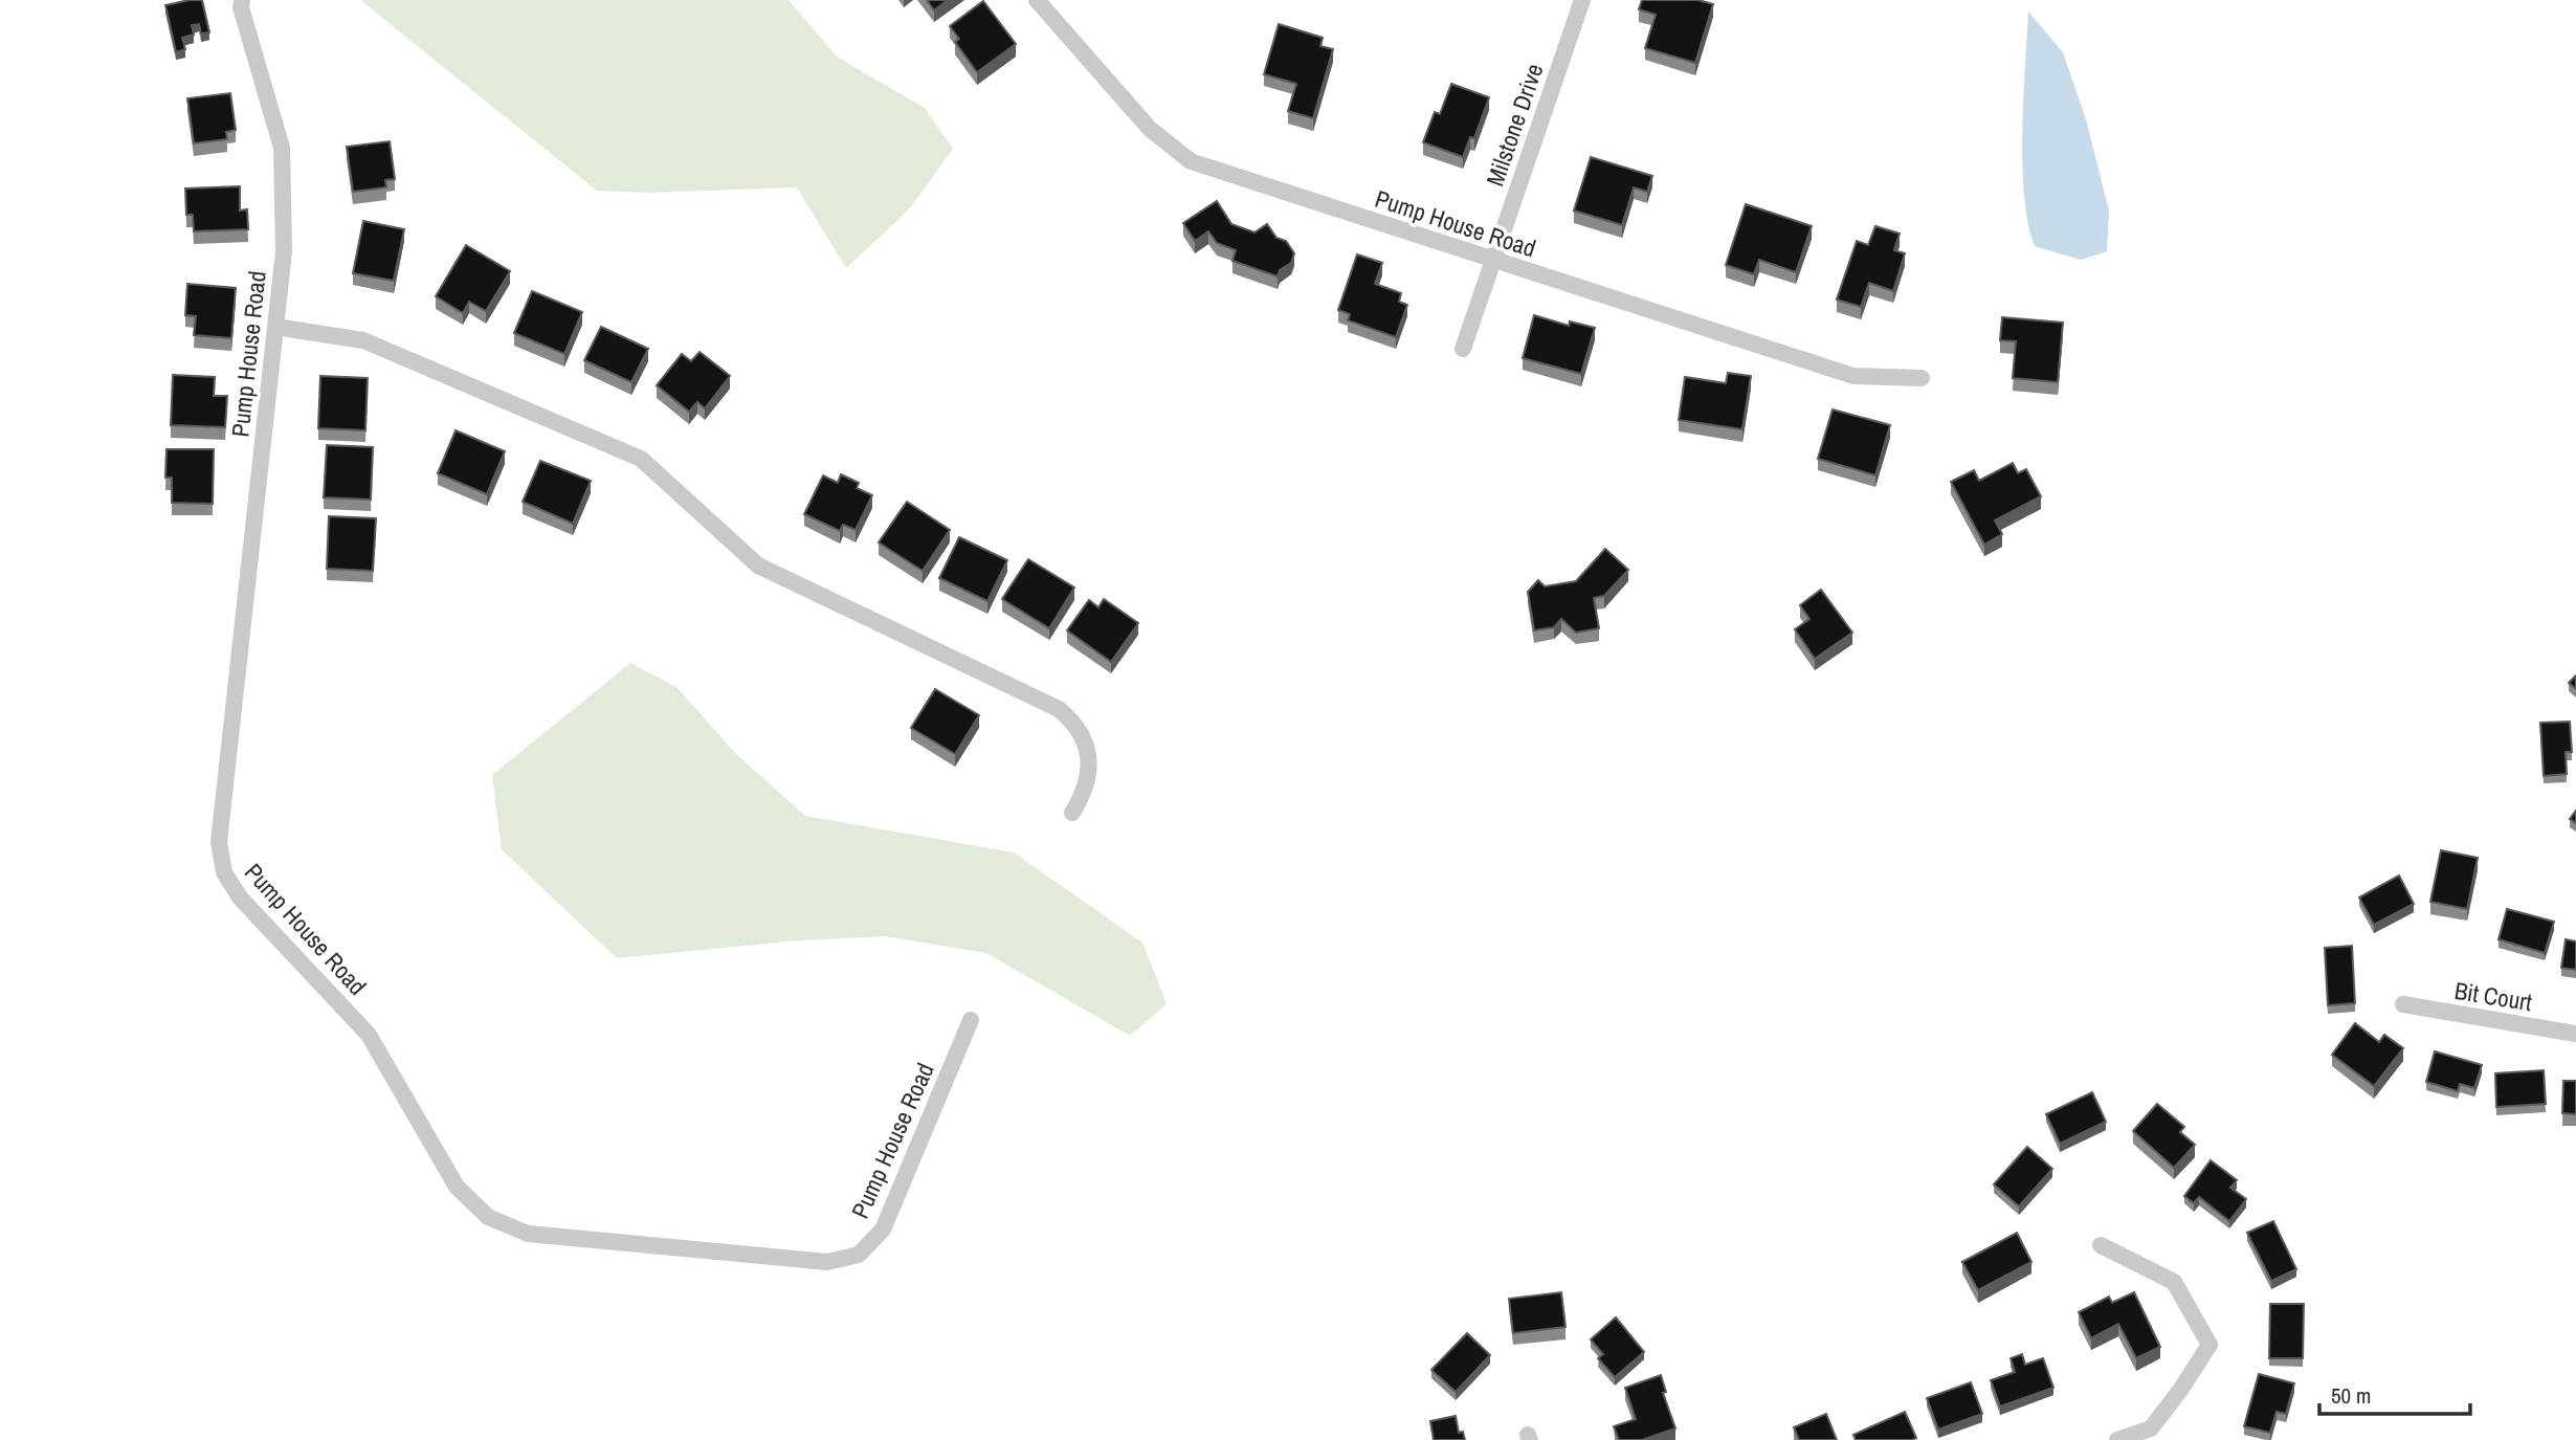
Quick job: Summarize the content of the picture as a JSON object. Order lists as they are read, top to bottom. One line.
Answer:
{"streets":{"street":["Milstone Drive","Pump House Road","Bit Court"]},"crossings":[["Milstone Drive","Pump House Road"]],"scale_bar":"50 m"}
